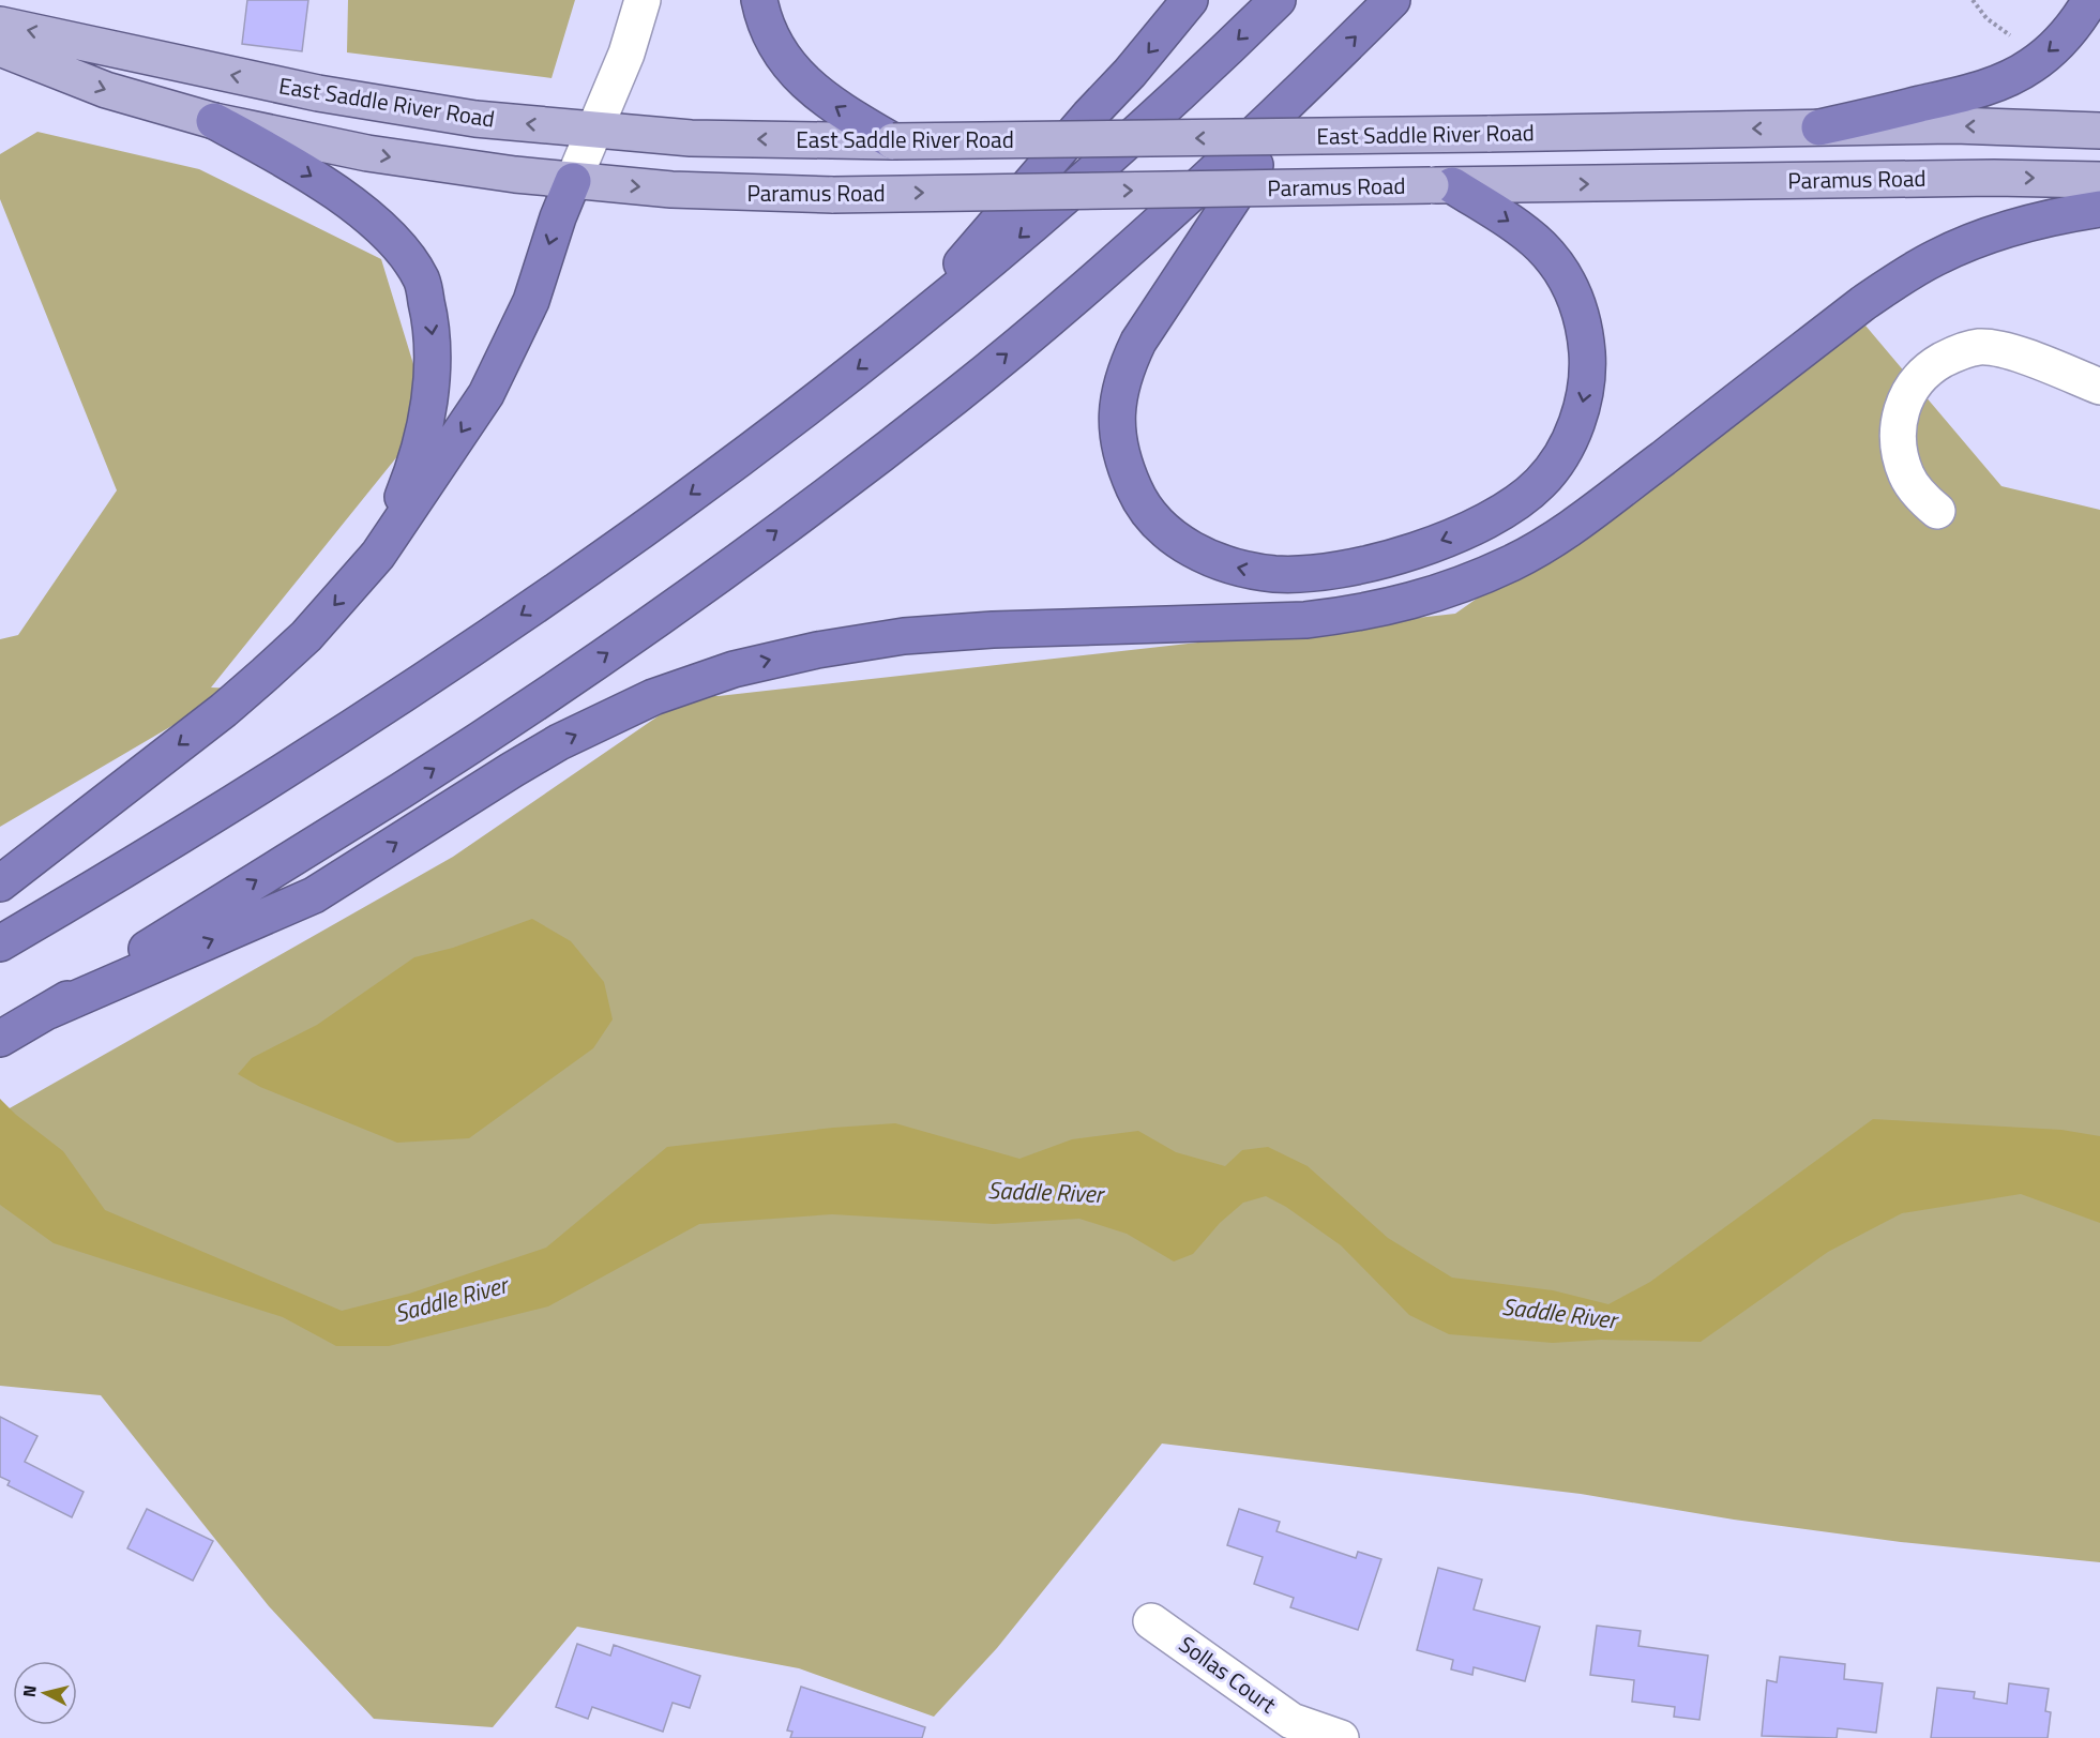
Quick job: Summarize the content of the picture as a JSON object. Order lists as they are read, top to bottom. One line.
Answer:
{"streets":{"main road":["East Saddle River Road","Paramus Road"],"street":["Sollas Court"]},"one_way":["Paramus Road"],"water":["Saddle River"],"north":"left"}
